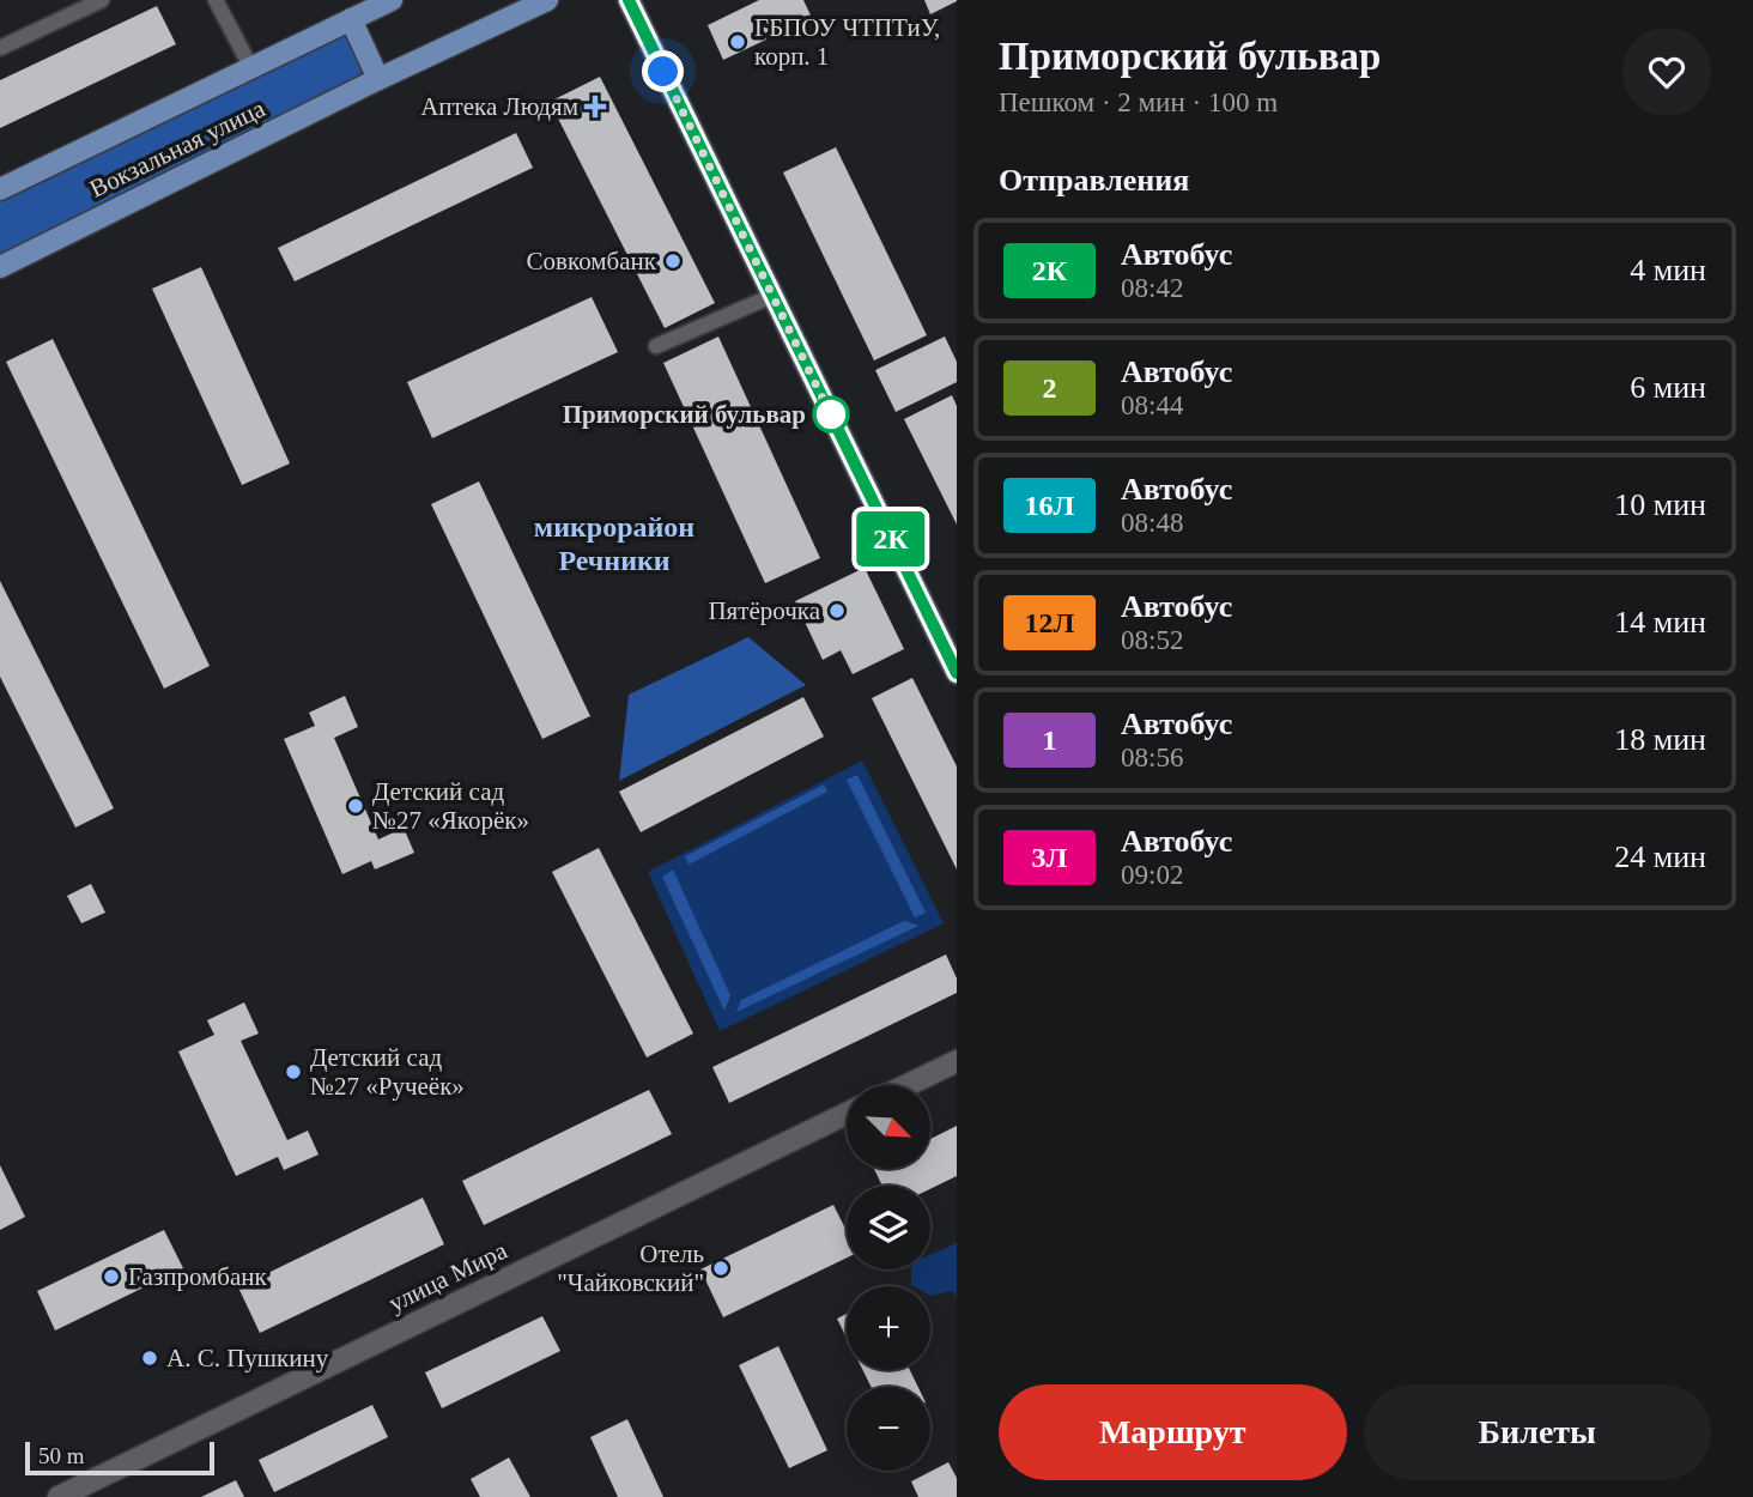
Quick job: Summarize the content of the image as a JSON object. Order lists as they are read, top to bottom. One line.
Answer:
{"streets":{"main road":["Вокзальная улица"],"street":["улица Мира"]},"districts":["микрорайон Речники"],"places":{"other":["ГБПОУ ЧТПТиУ, корп. 1","Совкомбанк","Приморский бульвар","Пятёрочка","Детский сад №27 «Якорёк»","Детский сад №27 «Ручеёк»","Отель \"Чайковский\"","Газпромбанк","А. С. Пушкину"],"health":["Аптека Людям"]},"lines":["bus line 2К"],"scale_bar":"50 m","north":"bottom right","page":{"on_map":"2К","heading":[["Приморский бульвар","Пешком · 2 мин · 100 m"],"Отправления"],"list":[{"mark":"2К","name":"Автобус","note":"08:42","value":"4 мин"},{"mark":"2","name":"Автобус","note":"08:44","value":"6 мин"},{"mark":"16Л","name":"Автобус","note":"08:48","value":"10 мин"},{"mark":"12Л","name":"Автобус","note":"08:52","value":"14 мин"},{"mark":"1","name":"Автобус","note":"08:56","value":"18 мин"},{"mark":"3Л","name":"Автобус","note":"09:02","value":"24 мин"}],"map_buttons":["+","−"],"buttons":["Маршрут","Билеты"],"scale":"50 m"}}
